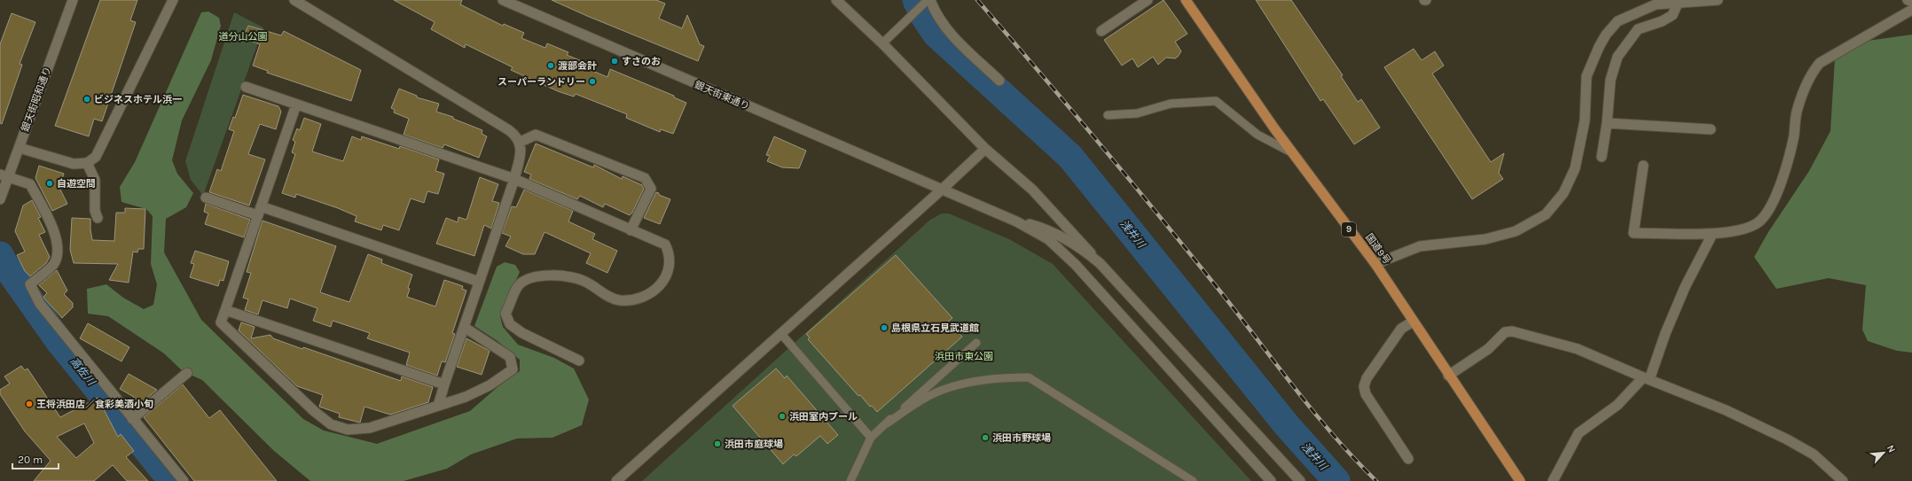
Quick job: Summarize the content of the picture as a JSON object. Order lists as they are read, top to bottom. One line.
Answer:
{"streets":{"highway":["9","国道9号"],"street":["銀天街東通り","銀天街昭和通り"]},"water":["浅井川","高佐川"],"parks":["道分山公園","浜田市東公園"],"places":["すさのお","渡部会計","スーパーランドリー","ビジネスホテル浜一","自遊空間","島根県立石見武道館","王将浜田店／食彩美酒小旬","浜田室内プール","浜田市野球場","浜田市庭球場"],"scale_bar":"20 m","north":"top right"}
